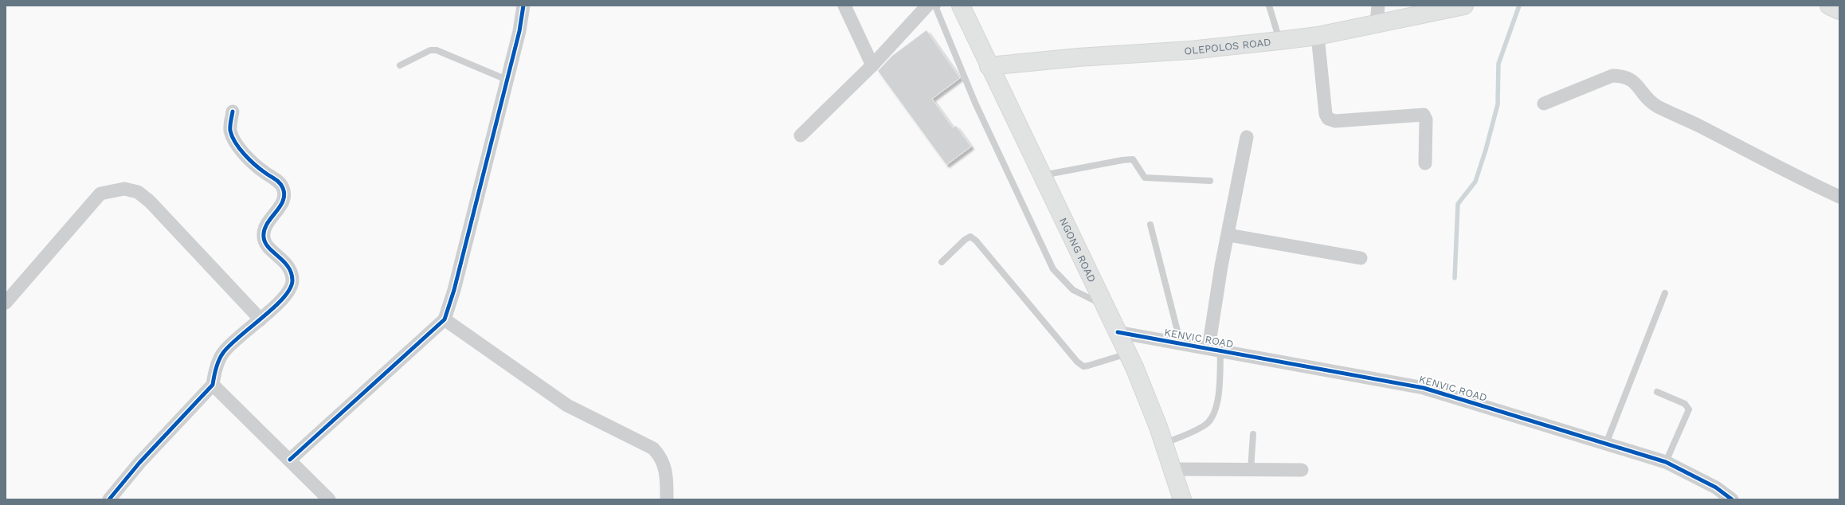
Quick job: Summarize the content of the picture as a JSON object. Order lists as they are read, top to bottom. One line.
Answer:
{"streets":{"main road":["OLEPOLOS ROAD","NGONG ROAD"],"street":["KENVIC ROAD"]},"crossings":[["OLEPOLOS ROAD","NGONG ROAD"],["NGONG ROAD","KENVIC ROAD"]]}
